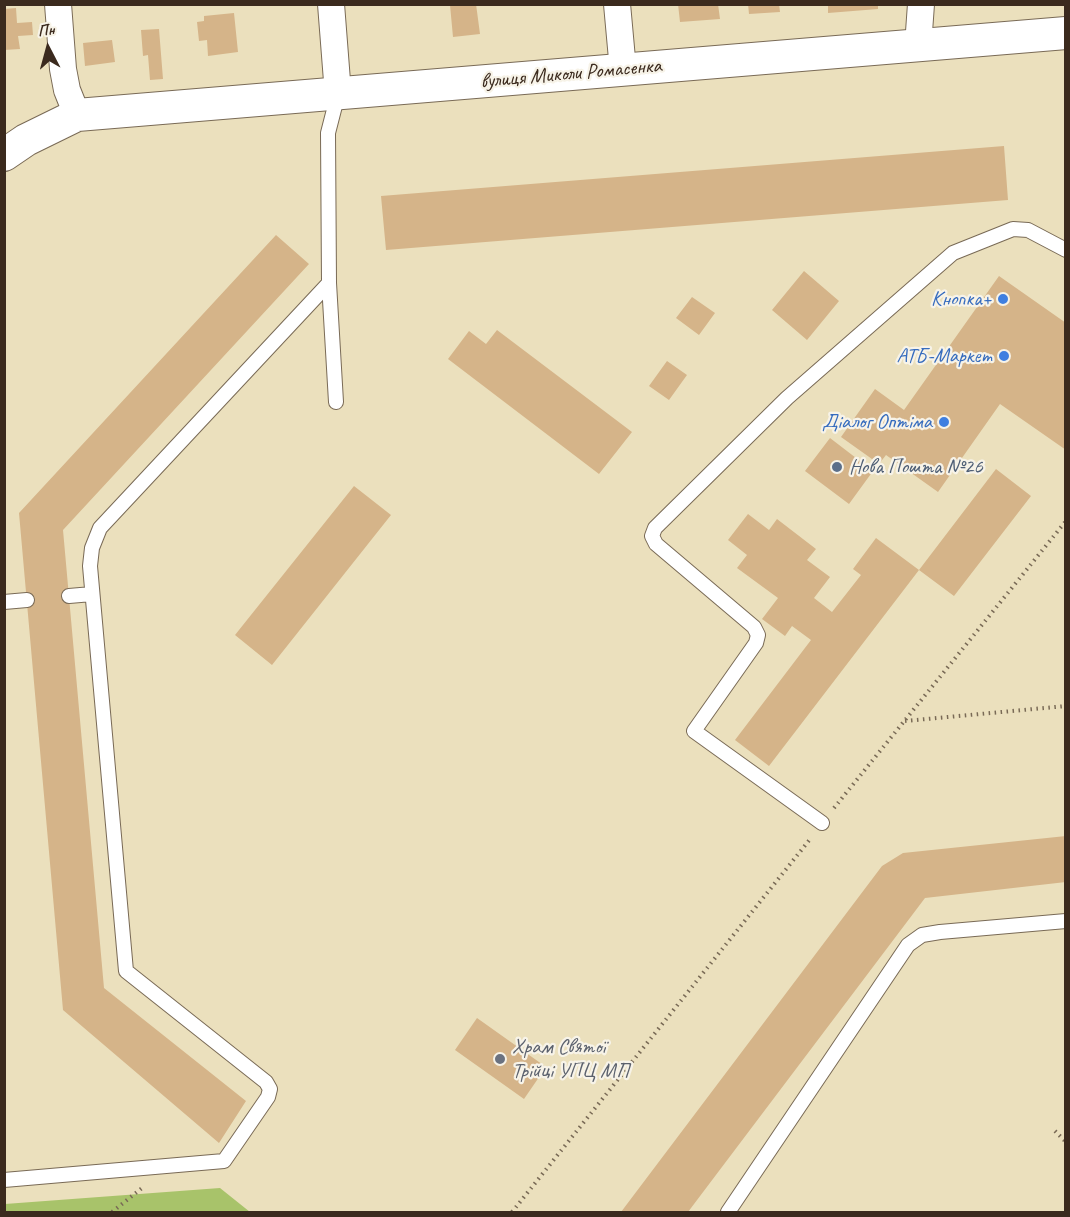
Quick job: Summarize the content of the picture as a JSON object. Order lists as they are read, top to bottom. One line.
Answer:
{"streets":{"street":["вулиця Миколи Ромасенка"]},"places":["Кнопка+","АТБ-Маркет","Діалог Оптіма","Нова Пошта №26","Храм Святої Трійці УПЦ МП"],"north":"top"}
